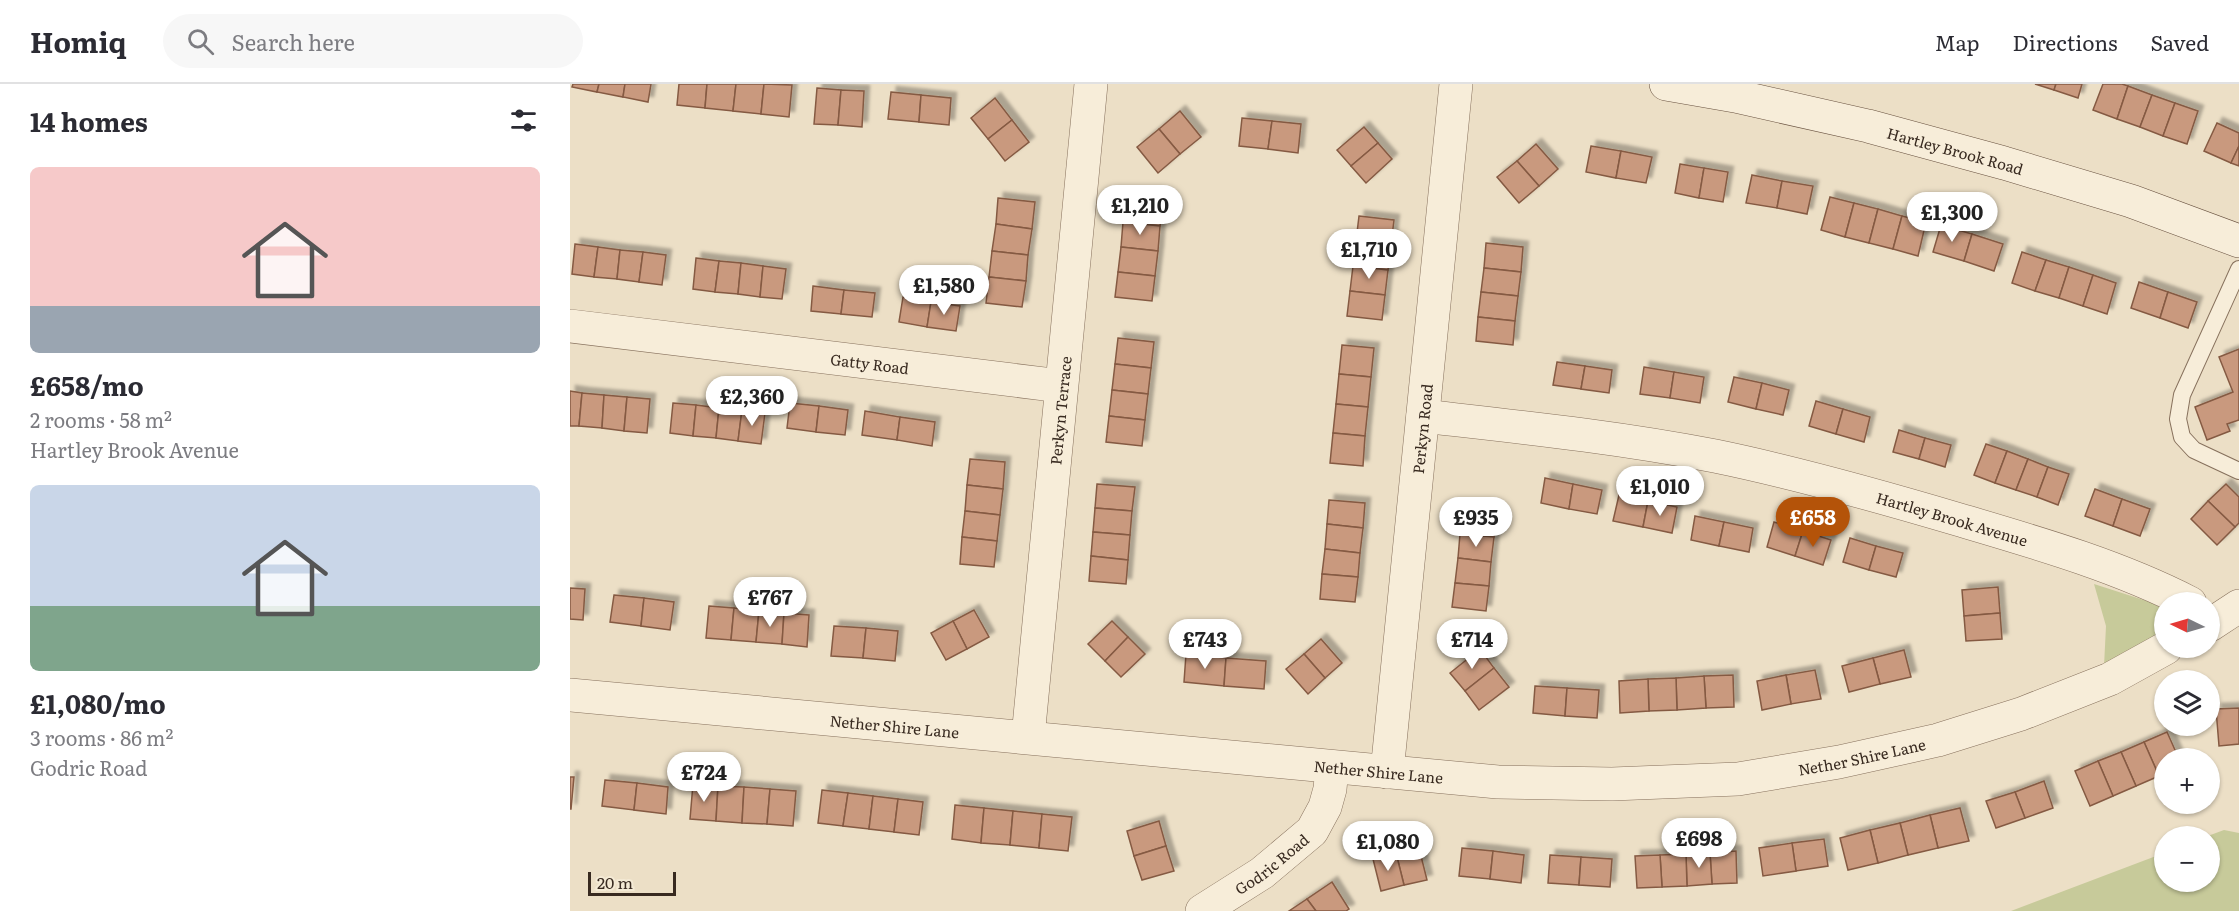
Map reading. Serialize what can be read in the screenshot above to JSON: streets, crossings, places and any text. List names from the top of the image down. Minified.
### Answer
{"streets":{"street":["Hartley Brook Road","Gatty Road","Perkyn Terrace","Perkyn Road","Hartley Brook Avenue","Nether Shire Lane","Godric Road"]},"crossings":[["Gatty Road","Perkyn Terrace"],["Perkyn Terrace","Nether Shire Lane"],["Perkyn Road","Hartley Brook Avenue"],["Perkyn Road","Nether Shire Lane"],["Nether Shire Lane","Godric Road"]],"scale_bar":"20 m","north":"left","page":{"header":"Homiq","search":"Search here","nav":["Map","Directions","Saved"],"heading":"14 homes","list":[{"name":"£658/mo","note":"2 rooms · 58 m² · Hartley Brook Avenue"},{"name":"£1,080/mo","note":"3 rooms · 86 m² · Godric Road"}],"price":["£1,210","£1,300","£1,710","£1,580","£2,360","£1,010","£935","£658","£767","£743","£714","£724","£698","£1,080"],"map_buttons":["+","−"],"scale":"20 m"}}
